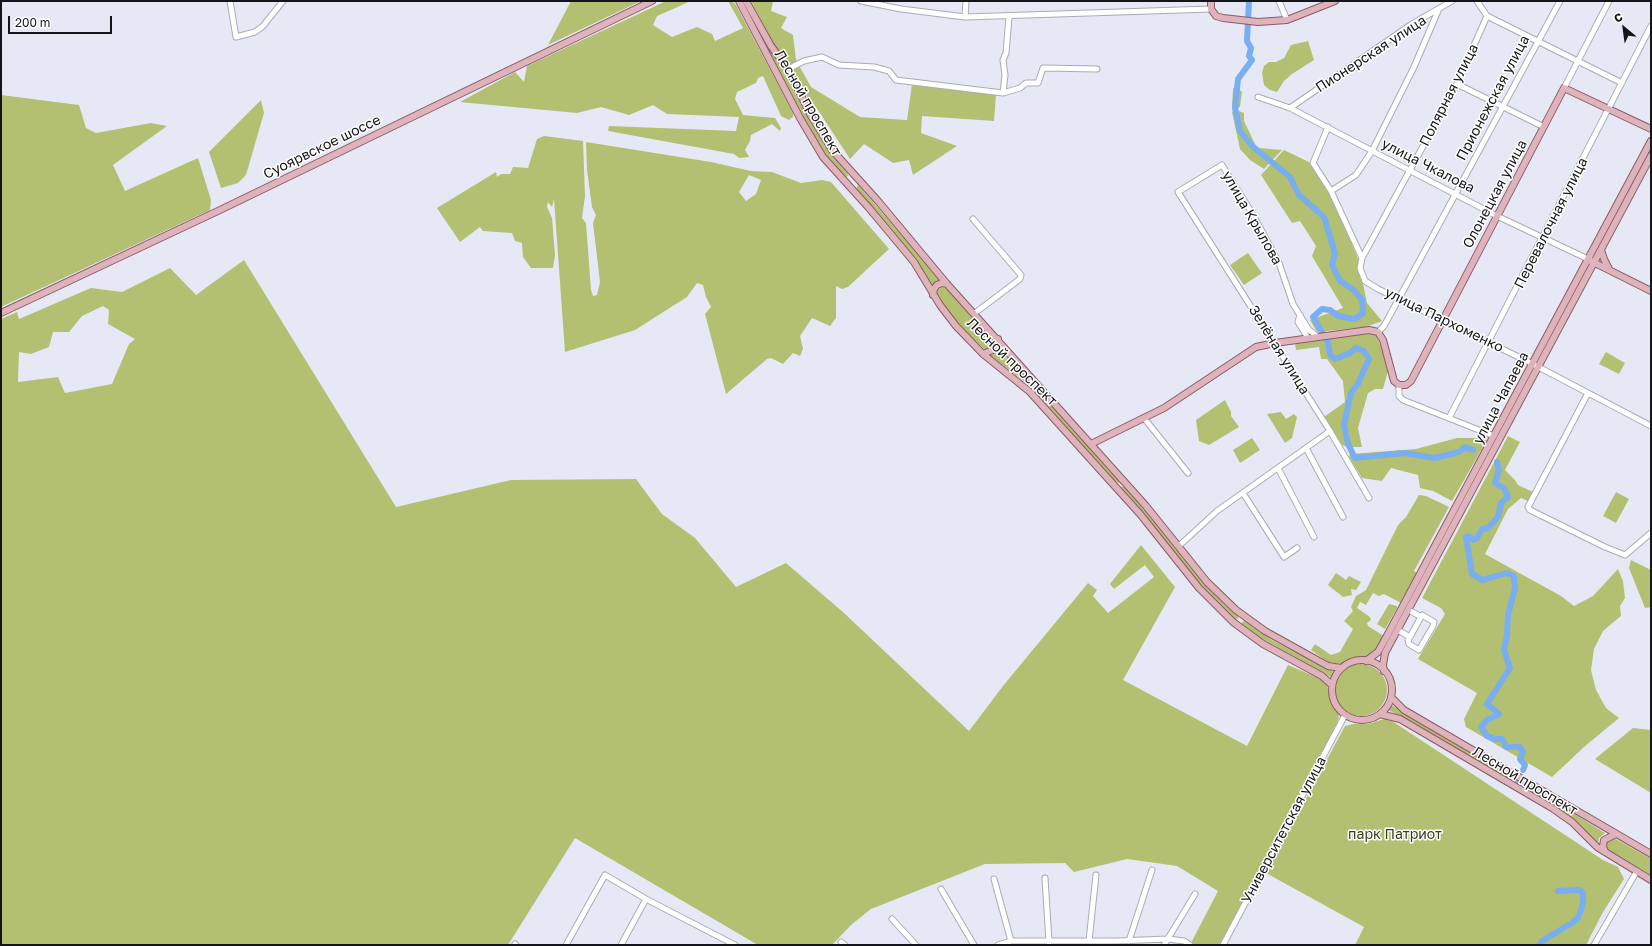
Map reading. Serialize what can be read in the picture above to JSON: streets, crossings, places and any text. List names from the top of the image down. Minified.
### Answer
{"streets":{"main road":["Лесной проспект","Суоярвское шоссе","улица Чкалова","Олонецкая улица","улица Чапаева"],"street":["Пионерская улица","Полярная улица","Прионежская улица","улица Крылова","Перевалочная улица","улица Пархоменко","Зелёная улица","Университетская улица"]},"crossings":[["Пионерская улица","улица Чкалова"],["Полярная улица","улица Чкалова"],["Полярная улица","улица Пархоменко"],["Прионежская улица","улица Чкалова"],["Прионежская улица","улица Пархоменко"],["Лесной проспект","улица Чапаева"],["Лесной проспект","Университетская улица"],["улица Чкалова","Олонецкая улица"],["улица Чкалова","Перевалочная улица"],["улица Чкалова","улица Чапаева"],["Олонецкая улица","улица Пархоменко"],["улица Крылова","Зелёная улица"],["Перевалочная улица","улица Пархоменко"],["улица Пархоменко","улица Чапаева"],["улица Чапаева","Университетская улица"]],"parks":["парк Патриот"],"scale_bar":"200 m","north":"top left"}
